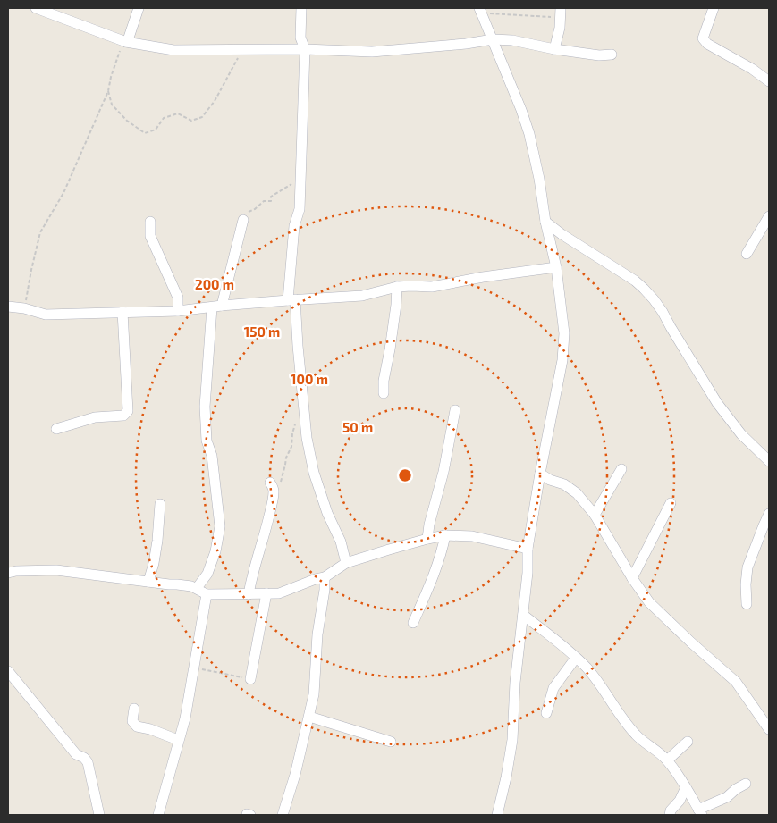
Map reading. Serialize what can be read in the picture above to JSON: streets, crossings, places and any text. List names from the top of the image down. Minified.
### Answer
{"rings":["200 m","150 m","100 m","50 m"]}
